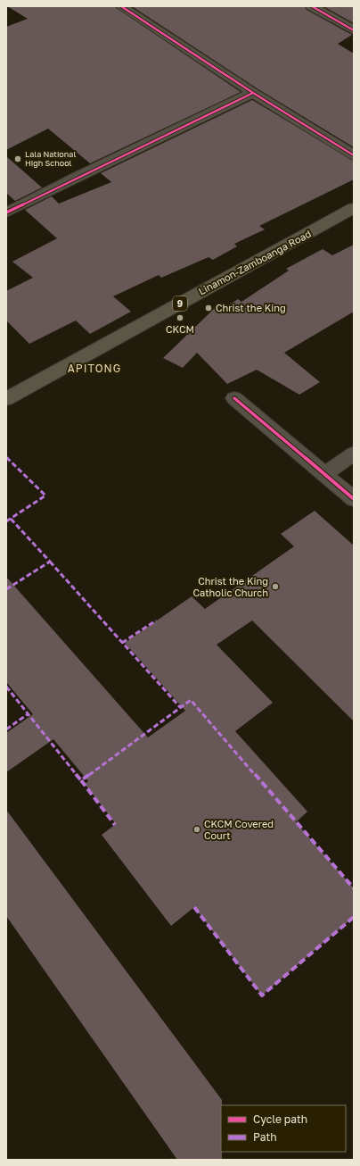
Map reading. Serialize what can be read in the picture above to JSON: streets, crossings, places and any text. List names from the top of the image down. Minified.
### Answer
{"streets":{"highway":["Linamon-Zamboanga Road","9"]},"districts":["APITONG"],"places":["Lala National High School","Christ the King","CKCM","Christ the King Catholic Church","CKCM Covered Court"],"legend":["Cycle path","Path"]}
